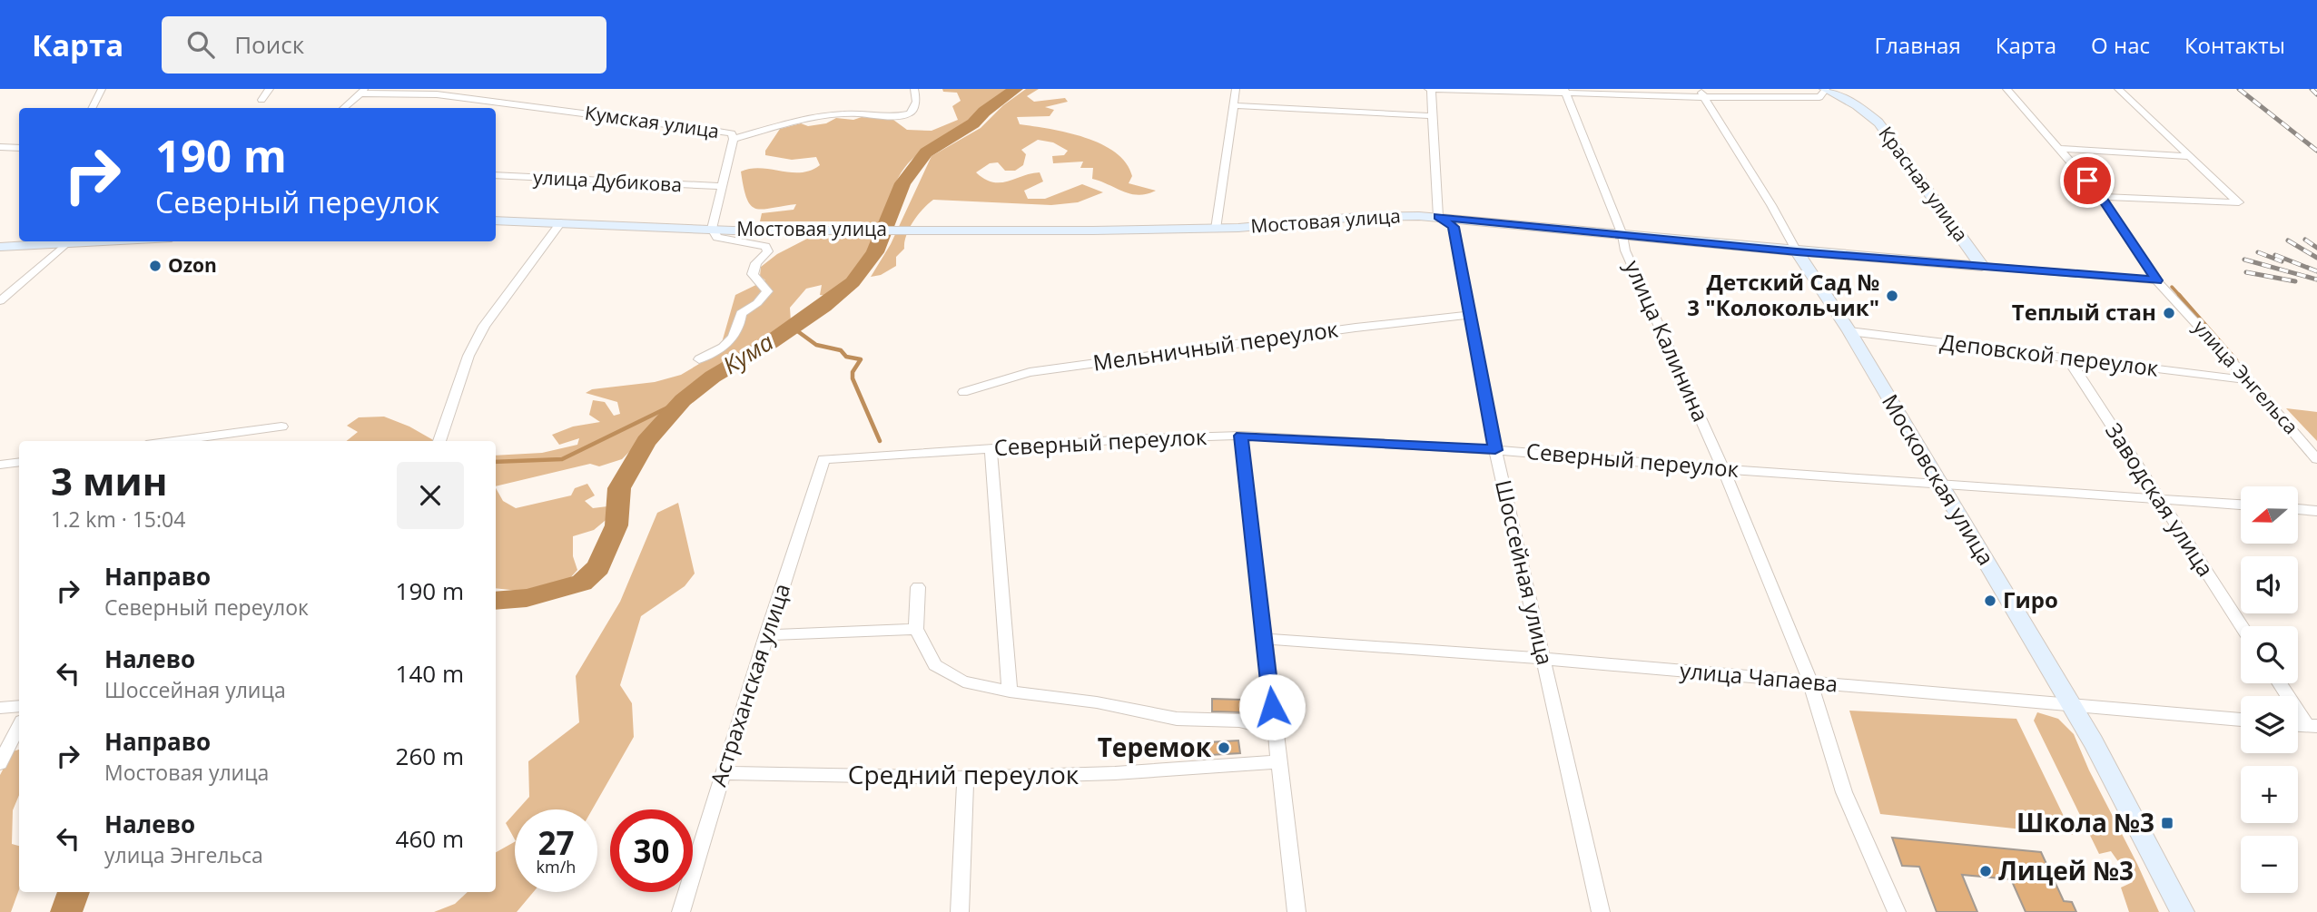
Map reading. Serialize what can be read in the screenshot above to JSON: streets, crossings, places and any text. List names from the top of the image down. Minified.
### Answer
{"streets":{"main road":["Красная улица","Мостовая улица","Московская улица"],"street":["Кумская улица","улица Дубикова","улица Калинина","Мельничный переулок","Деповской переулок","улица Энгельса","Северный переулок","Заводская улица","Шоссейная улица","улица Чапаева","Астраханская улица","Средний переулок"]},"crossings":[["Красная улица","Мостовая улица"],["Мостовая улица","улица Калинина"],["Мостовая улица","улица Энгельса"],["Мостовая улица","Московская улица"],["Мостовая улица","Шоссейная улица"],["улица Калинина","Северный переулок"],["улица Калинина","улица Чапаева"],["Мельничный переулок","Шоссейная улица"],["Деповской переулок","улица Энгельса"],["Деповской переулок","Московская улица"],["Деповской переулок","Заводская улица"],["Северный переулок","Московская улица"],["Северный переулок","Заводская улица"],["Северный переулок","Шоссейная улица"],["Северный переулок","Астраханская улица"],["Московская улица","улица Чапаева"],["Шоссейная улица","улица Чапаева"],["Астраханская улица","Средний переулок"]],"water":["Кума"],"places":{"other":["Ozon","Детский Сад № 3 \"Колокольчик\"","Теплый стан","Гиро","Теремок","Лицей №3"],"transit":["Школа №3"]},"north":"left","page":{"header":"Карта","search":"Поиск","nav":["Главная","Карта","О нас","Контакты"],"turn":["190 m","Северный переулок"],"heading":["3 мин","1.2 km · 15:04"],"map_buttons":["+","−"],"list":[{"name":"Направо","note":"Северный переулок","value":"190 m"},{"name":"Налево","note":"Шоссейная улица","value":"140 m"},{"name":"Направо","note":"Мостовая улица","value":"260 m"},{"name":"Налево","note":"улица Энгельса","value":"460 m"}],"speed":"27 km/h","limit":"30"}}
